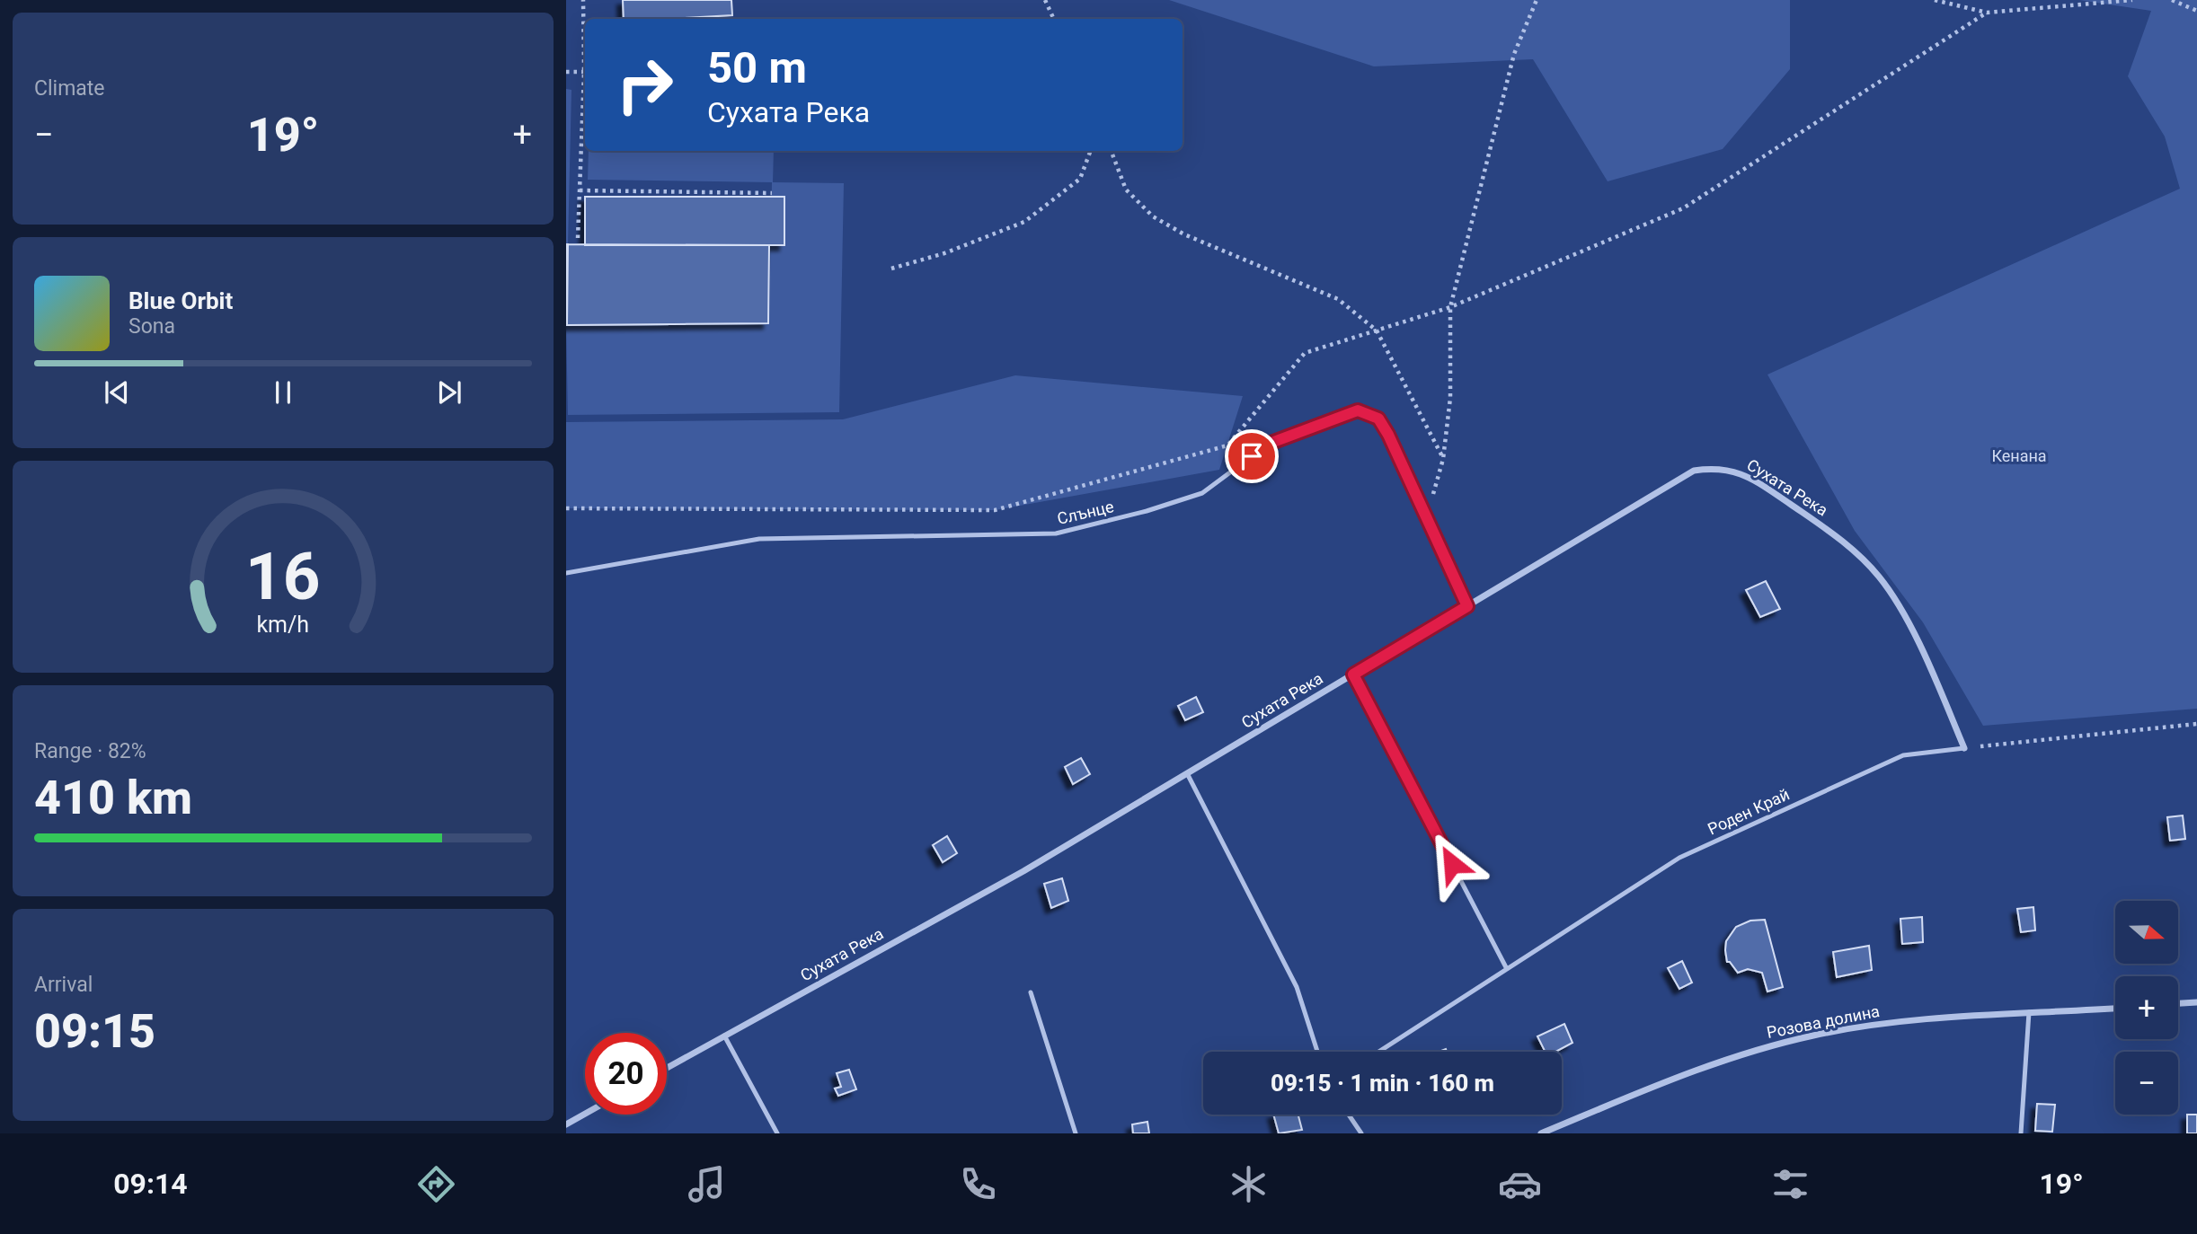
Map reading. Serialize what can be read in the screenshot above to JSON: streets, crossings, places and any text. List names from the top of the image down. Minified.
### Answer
{"streets":{"street":["Сухата Река","Розова долина"],"lane":["Слънце","Роден Край"]},"crossings":[["Сухата Река","Слънце"],["Сухата Река","Роден Край"]],"parks":["Кенана"],"north":"right","page":{"tile":["Climate",["Range · 82%","410 km"],["Arrival","09:15"]],"turn":["50 m","Сухата Река"],"heat":["−","19°","+"],"song":["Blue Orbit","Sona"],"map_buttons":["+","−"],"limit":"20","trip":"09:15 · 1 min · 160 m","tabs":["09:14","19°"],"gauge":["16","km/h"]}}
